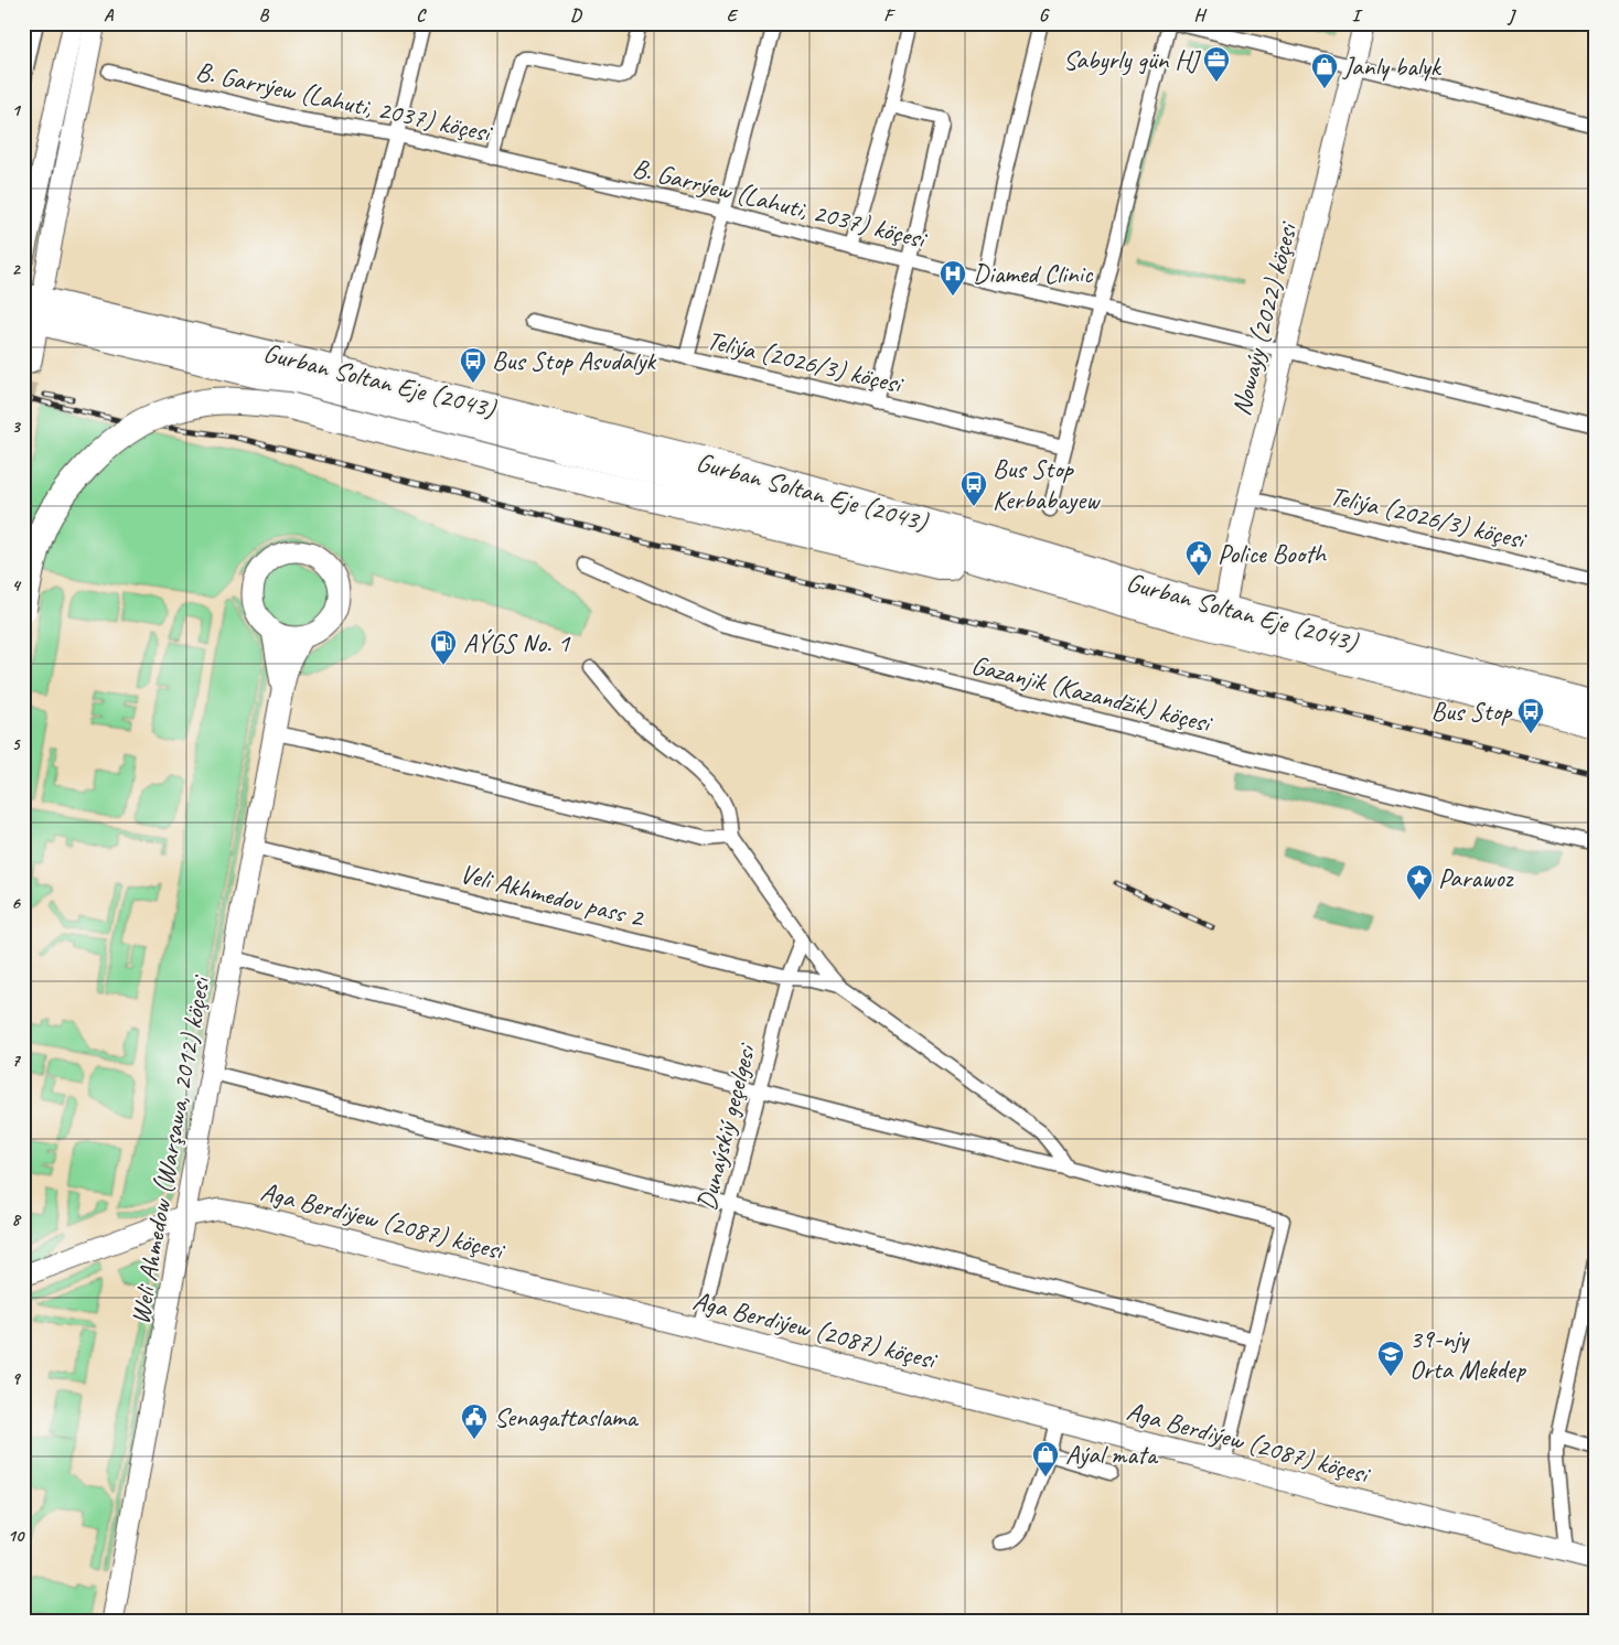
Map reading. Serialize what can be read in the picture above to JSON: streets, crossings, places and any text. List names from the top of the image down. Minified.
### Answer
{"streets":{"highway":["Gurban Soltan Eje (2043)"],"street":["B. Garrýew (Lahuti, 2037) köçesi","Nowaýy (2022) köçesi","Teliýa (2026/3) köçesi","Gazanjik (Kazandžik) köçesi","Veli Akhmedov pass 2","Dunaýskiý geçelgesi","Weli Ahmedow (Warşawa, 2012) köçesi","Aga Berdiýew (2087) köçesi"]},"crossings":[["B. Garrýew (Lahuti, 2037) köçesi","Nowaýy (2022) köçesi"],["Nowaýy (2022) köçesi","Teliýa (2026/3) köçesi"],["Nowaýy (2022) köçesi","Gurban Soltan Eje (2043)"],["Veli Akhmedov pass 2","Dunaýskiý geçelgesi"],["Veli Akhmedov pass 2","Weli Ahmedow (Warşawa, 2012) köçesi"],["Dunaýskiý geçelgesi","Aga Berdiýew (2087) köçesi"],["Weli Ahmedow (Warşawa, 2012) köçesi","Aga Berdiýew (2087) köçesi"]],"places":{"office":["Sabyrly gün HJ"],"shop":["Janly balyk","Aýal mata"],"hospital":["Diamed Clinic"],"bus stop":["Bus Stop Asudalyk","Bus Stop Kerbabayew","Bus Stop"],"public building":["Police Booth","Senagattaslama"],"fuel station":["AÝGS No. 1"],"place":["Parawoz"],"school or university":["39-njy Orta Mekdep"]},"grid":{"columns":["A","B","C","D","E","F","G","H","I","J"],"rows":["1","2","3","4","5","6","7","8","9","10"]}}
